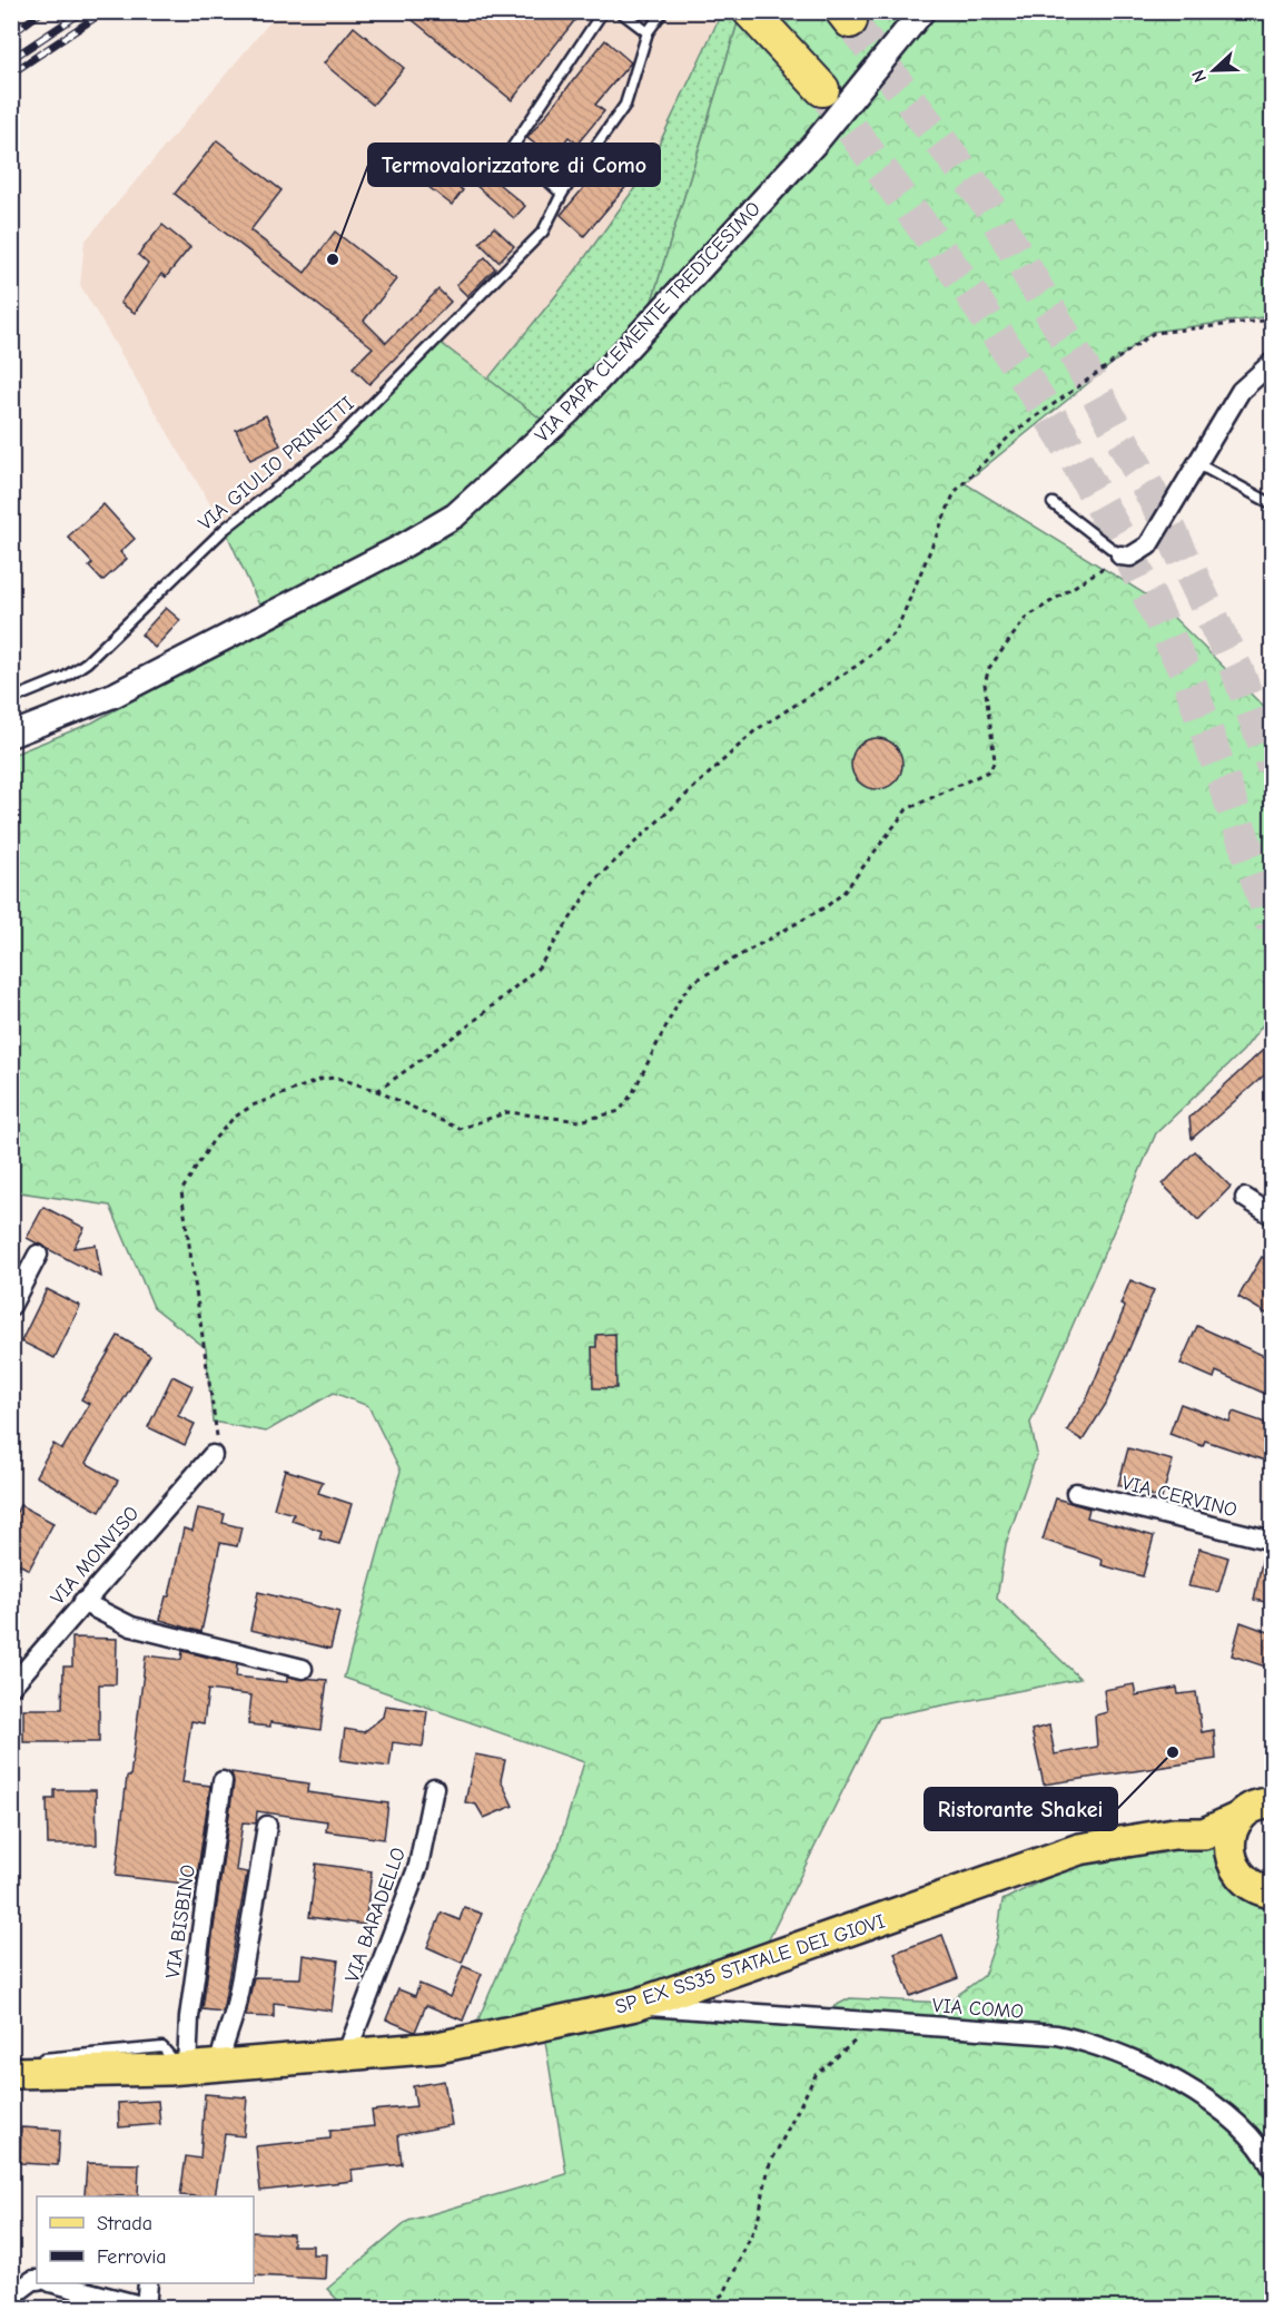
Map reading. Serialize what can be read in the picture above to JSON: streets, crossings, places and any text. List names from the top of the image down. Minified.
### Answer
{"streets":{"main road":["SP EX SS35 STATALE DEI GIOVI"],"street":["VIA PAPA CLEMENTE TREDICESIMO","VIA CERVINO","VIA MONVISO","VIA BARADELLO","VIA BISBINO","VIA COMO"],"lane":["VIA GIULIO PRINETTI"]},"crossings":[["VIA BARADELLO","SP EX SS35 STATALE DEI GIOVI"],["VIA BISBINO","SP EX SS35 STATALE DEI GIOVI"],["SP EX SS35 STATALE DEI GIOVI","VIA COMO"]],"places":["Termovalorizzatore di Como","Ristorante Shakei"],"legend":["Strada","Ferrovia"],"north":"left"}
